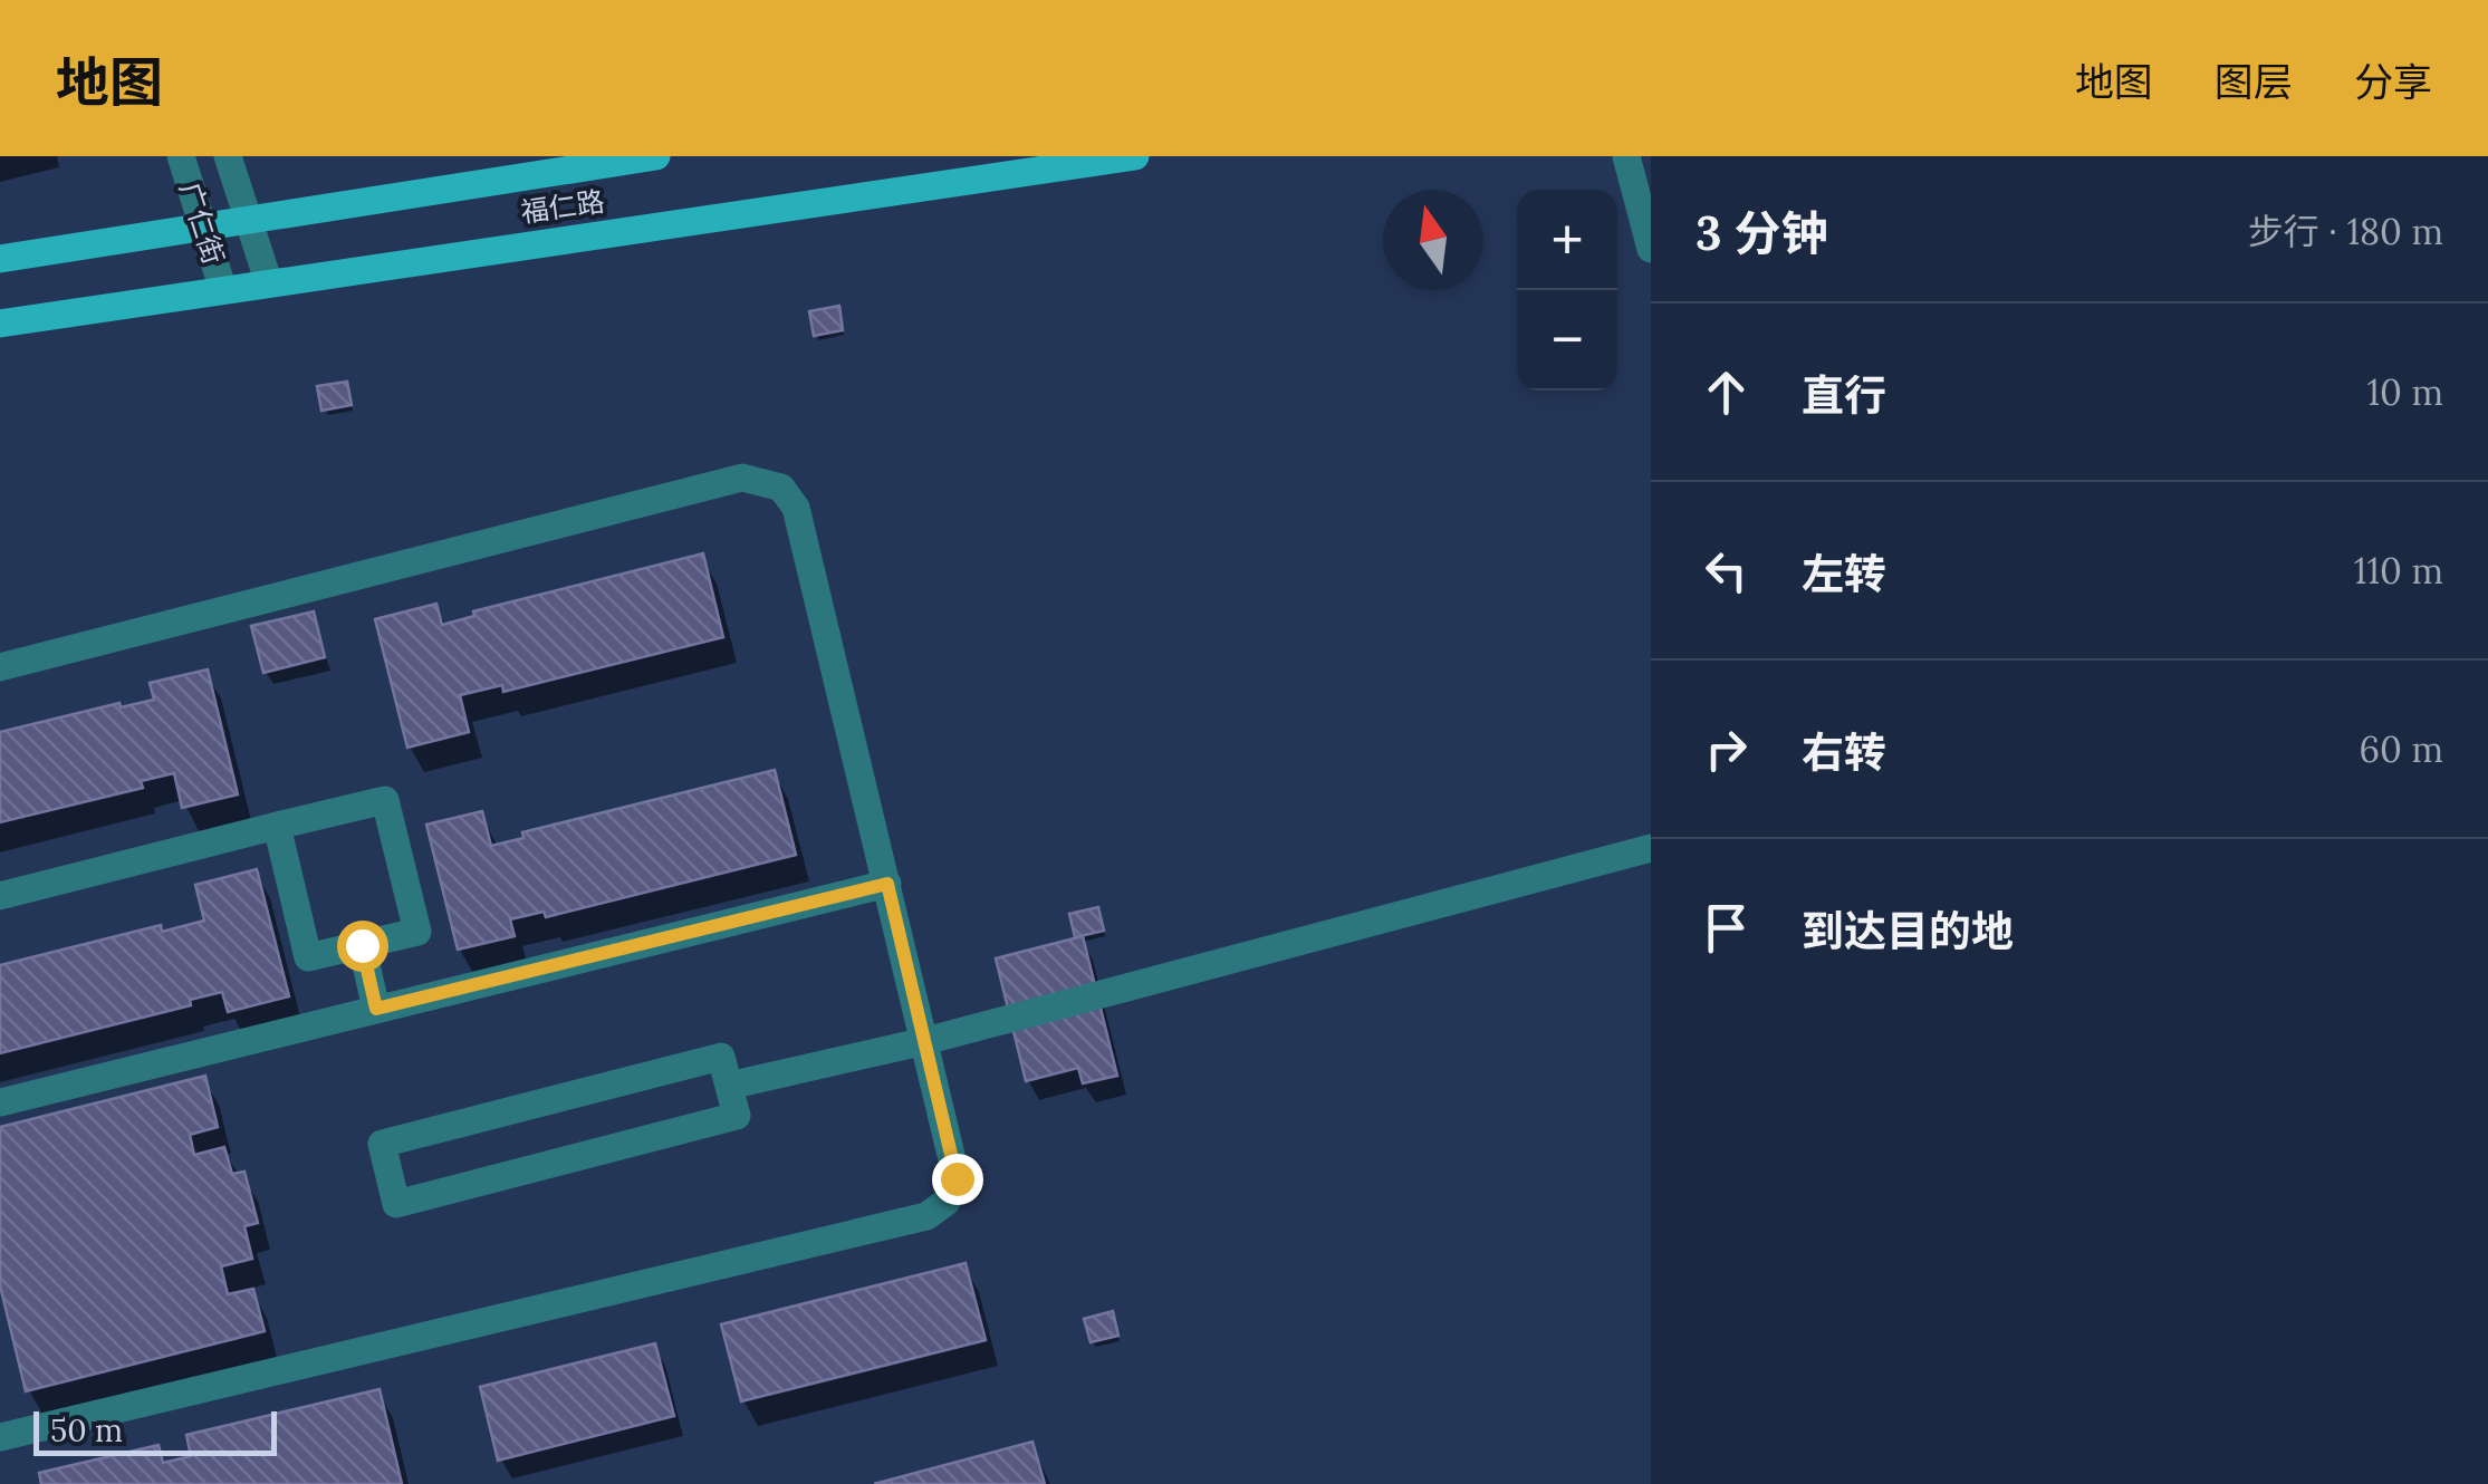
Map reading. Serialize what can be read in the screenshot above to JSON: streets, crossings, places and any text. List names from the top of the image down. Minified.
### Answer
{"streets":{"main road":["福仁路"],"street":["广仁街"]},"crossings":[["福仁路","广仁街"]],"scale_bar":"50 m","north":"top","page":{"header":"地图","nav":["地图","图层","分享"],"heading":["3 分钟","步行 · 180 m"],"map_buttons":["+","−"],"list":[["直行","10 m"],["左转","110 m"],["右转","60 m"],"到达目的地"],"scale":"50 m"}}
